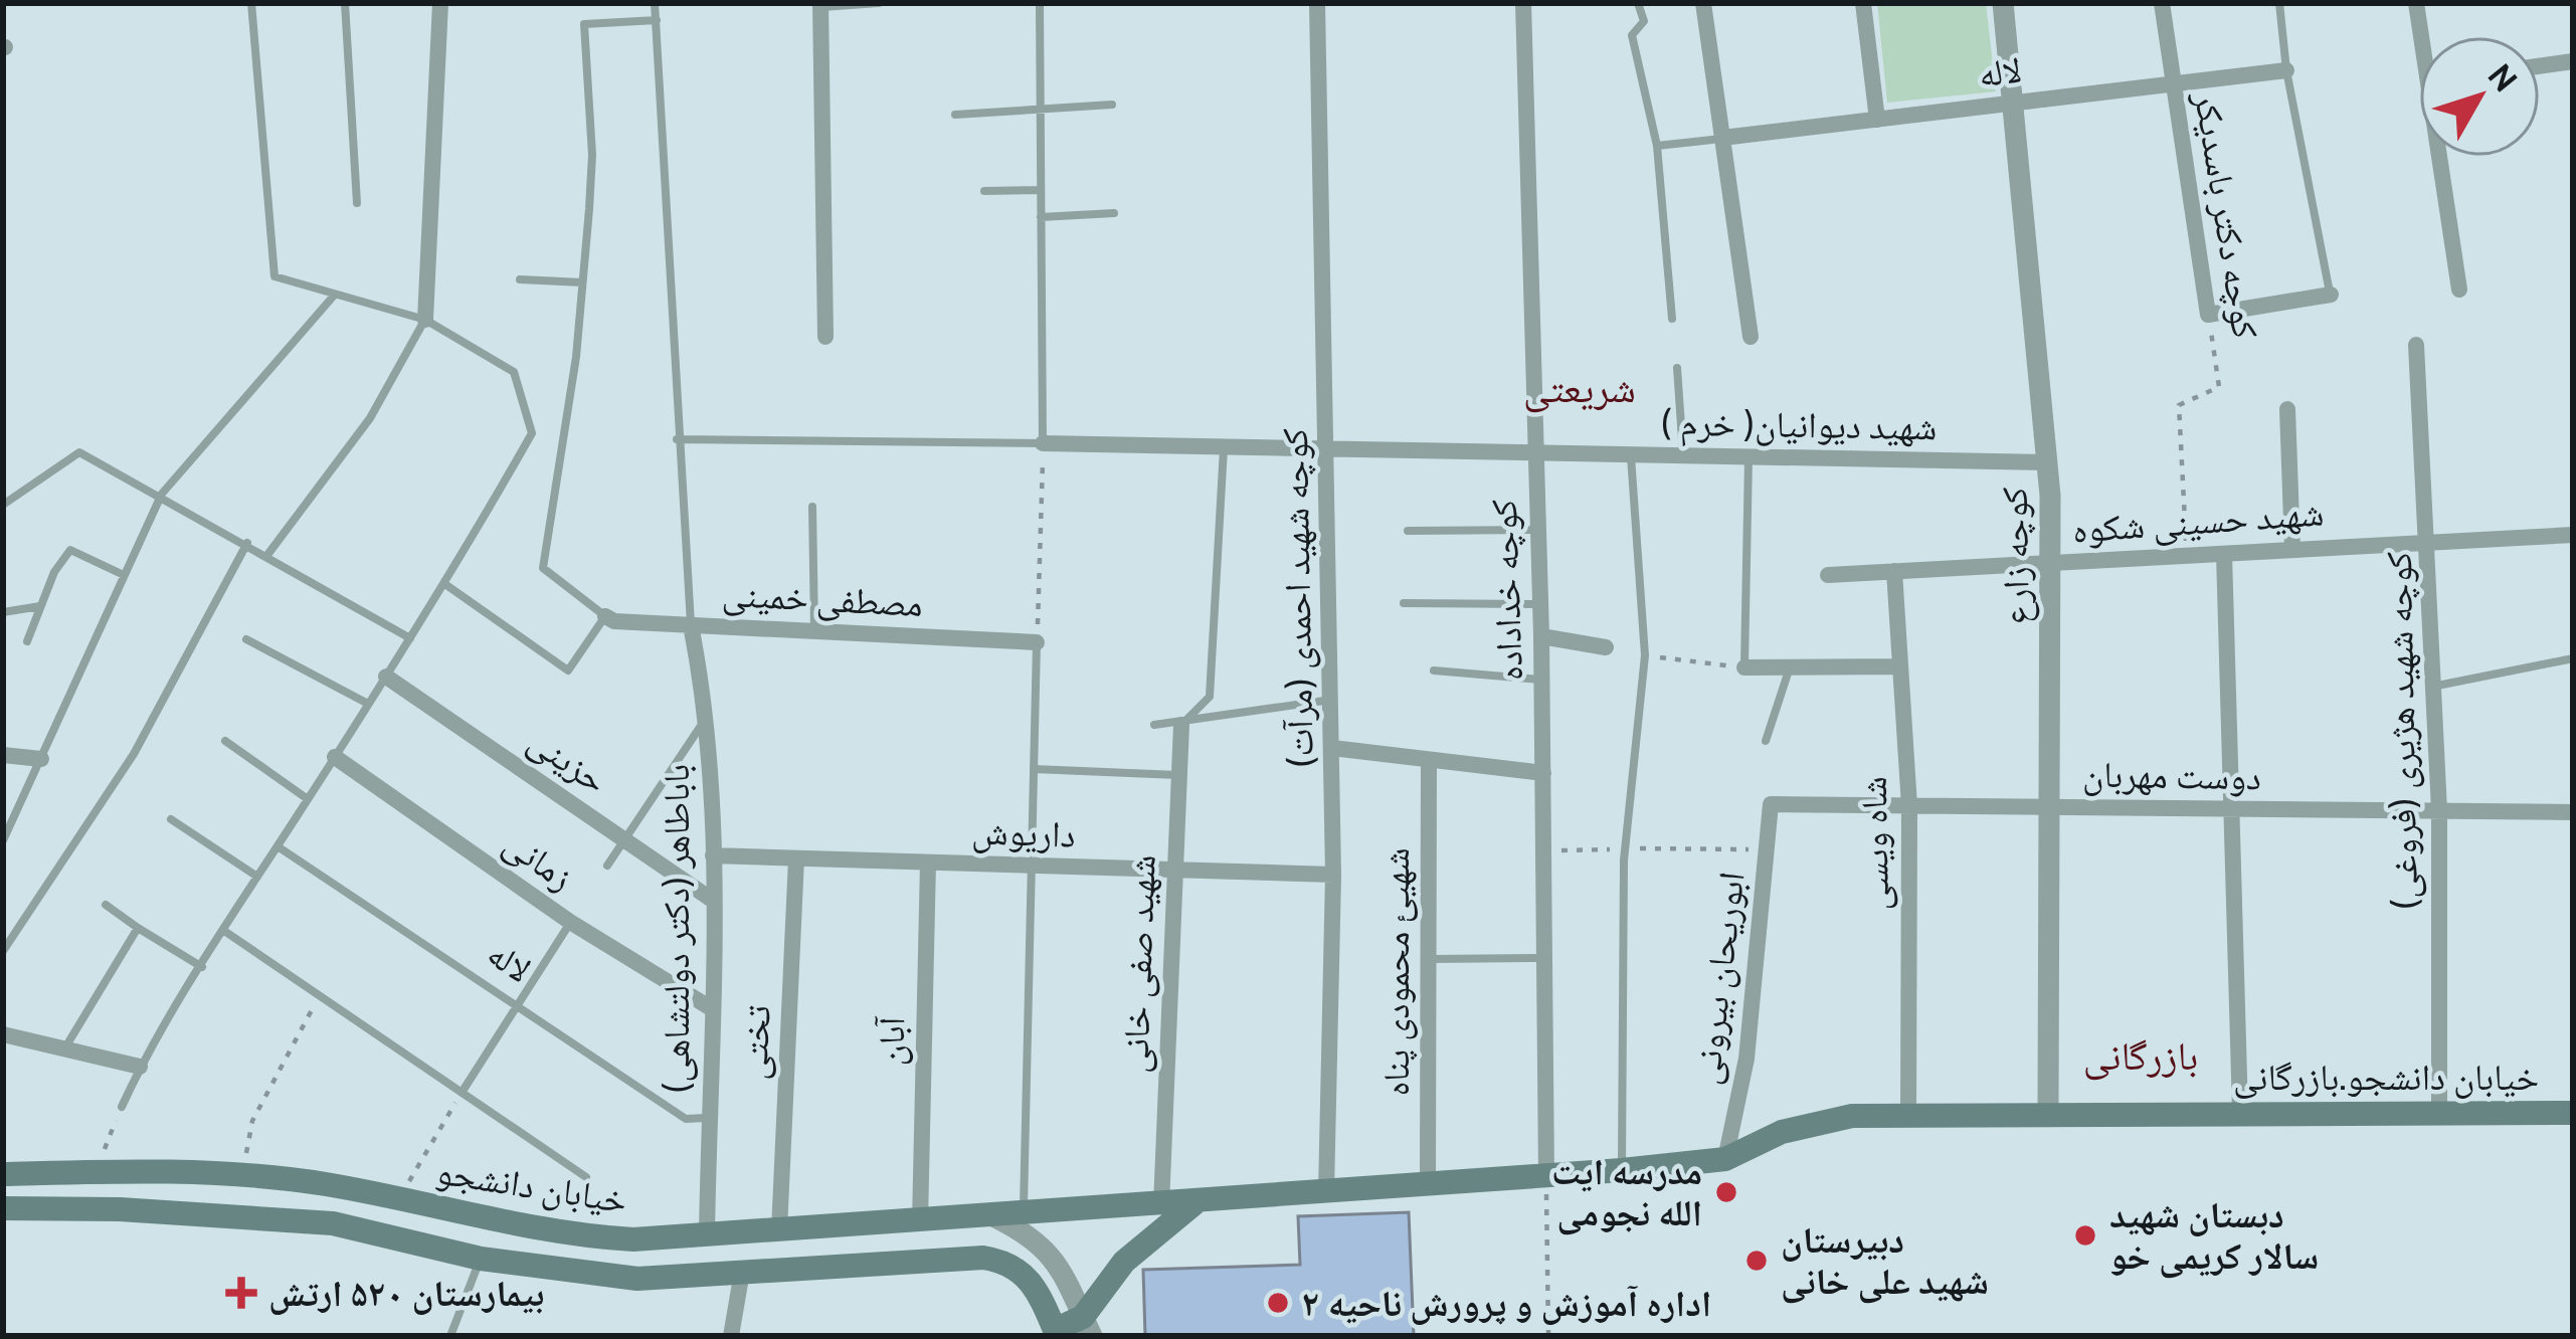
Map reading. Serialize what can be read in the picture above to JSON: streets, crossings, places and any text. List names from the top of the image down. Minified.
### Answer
{"streets":{"main road":["خیابان دانشجو.بازرگانی","خیابان دانشجو"],"street":["لاله","کوچه دکتر باسدیکر","شهید دیوانیان( خرم )","شهید حسینی شکوه","کوچه زارع","کوچه خداداده","مصطفی خمینی","کوچه شهید احمدی (مرآت)","کوچه شهید هژیری (فروغی)","حزینی","دوست مهربان","داریوش","شاه ویسی","زمانی","باباطاهر (دکتر دولتشاهی)","شهید صفی خانی","شهیئ محمودی پناه","ابوریحان بیرونی","آبان","تختی"]},"crossings":[["لاله","کوچه دکتر باسدیکر"],["لاله","کوچه زارع"],["لاله","باباطاهر (دکتر دولتشاهی)"],["کوچه دکتر باسدیکر","شهید حسینی شکوه"],["شهید دیوانیان( خرم )","کوچه زارع"],["شهید دیوانیان( خرم )","کوچه خداداده"],["شهید دیوانیان( خرم )","کوچه شهید احمدی (مرآت)"],["شهید حسینی شکوه","کوچه زارع"],["شهید حسینی شکوه","کوچه شهید هژیری (فروغی)"],["شهید حسینی شکوه","شاه ویسی"],["کوچه زارع","دوست مهربان"],["کوچه زارع","خیابان دانشجو.بازرگانی"],["کوچه خداداده","خیابان دانشجو.بازرگانی"],["مصطفی خمینی","باباطاهر (دکتر دولتشاهی)"],["کوچه شهید احمدی (مرآت)","داریوش"],["کوچه شهید احمدی (مرآت)","خیابان دانشجو.بازرگانی"],["کوچه شهید هژیری (فروغی)","دوست مهربان"],["کوچه شهید هژیری (فروغی)","خیابان دانشجو.بازرگانی"],["حزینی","باباطاهر (دکتر دولتشاهی)"],["دوست مهربان","شاه ویسی"],["دوست مهربان","ابوریحان بیرونی"],["داریوش","باباطاهر (دکتر دولتشاهی)"],["داریوش","شهید صفی خانی"],["داریوش","آبان"],["داریوش","تختی"],["شاه ویسی","خیابان دانشجو.بازرگانی"],["زمانی","باباطاهر (دکتر دولتشاهی)"],["باباطاهر (دکتر دولتشاهی)","خیابان دانشجو"],["شهید صفی خانی","خیابان دانشجو"],["شهیئ محمودی پناه","خیابان دانشجو.بازرگانی"],["ابوریحان بیرونی","خیابان دانشجو.بازرگانی"],["آبان","خیابان دانشجو"],["تختی","خیابان دانشجو"],["خیابان دانشجو.بازرگانی","خیابان دانشجو"]],"districts":["شریعتی","بازرگانی"],"places":{"other":["مدرسه ایت الله نجومی","دبستان شهید سالار کریمی خو","دبیرستان شهید علی خانی","اداره آموزش و پرورش ناحیه ۲"],"health":["بیمارستان ۵۲۰ ارتش"]},"north":"top right"}
